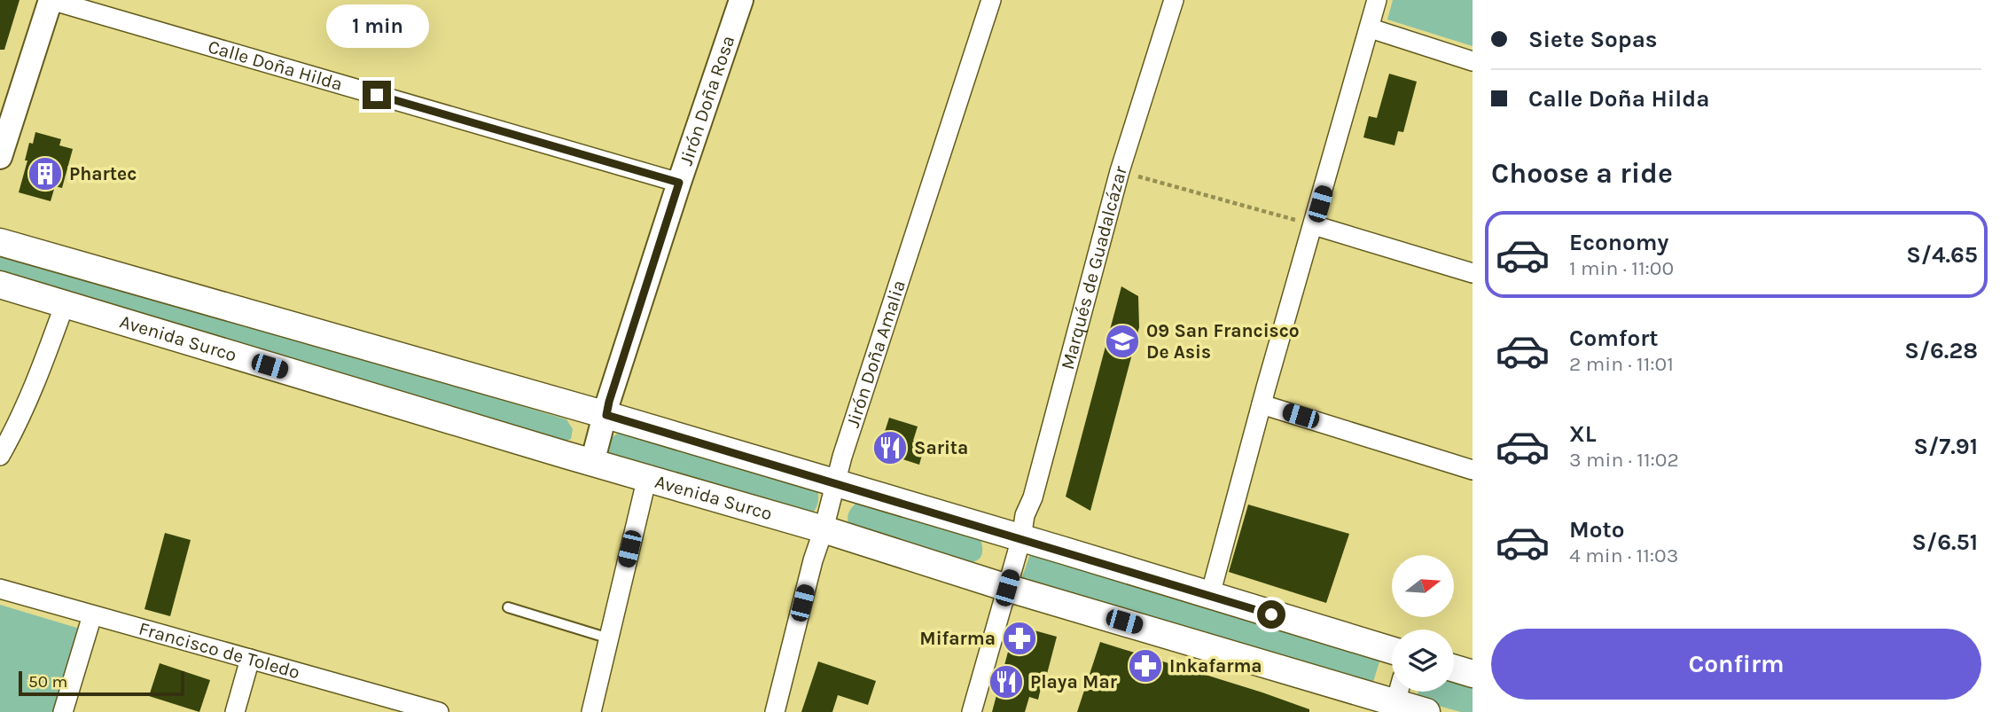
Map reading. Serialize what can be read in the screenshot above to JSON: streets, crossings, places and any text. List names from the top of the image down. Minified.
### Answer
{"streets":{"main road":["Avenida Surco"],"street":["Calle Doña Hilda","Jirón Doña Rosa","Marqués de Guadalcázar","Jirón Doña Amalia","Francisco de Toledo"]},"crossings":[["Calle Doña Hilda","Jirón Doña Rosa"],["Jirón Doña Rosa","Avenida Surco"],["Marqués de Guadalcázar","Avenida Surco"],["Avenida Surco","Jirón Doña Amalia"]],"places":{"building":["Phartec"],"school or university":["09 San Francisco De Asis"],"restaurant":["Sarita","Playa Mar"],"pharmacy":["Mifarma","Inkafarma"]},"scale_bar":"50 m","north":"right","page":{"banner":["Siete Sopas","Calle Doña Hilda"],"bubble":"1 min","heading":"Choose a ride","list":[{"name":"Economy","note":"1 min · 11:00","value":"S/4.65"},{"name":"Comfort","note":"2 min · 11:01","value":"S/6.28"},{"name":"XL","note":"3 min · 11:02","value":"S/7.91"},{"name":"Moto","note":"4 min · 11:03","value":"S/6.51"}],"buttons":"Confirm","scale":"50 m"}}
